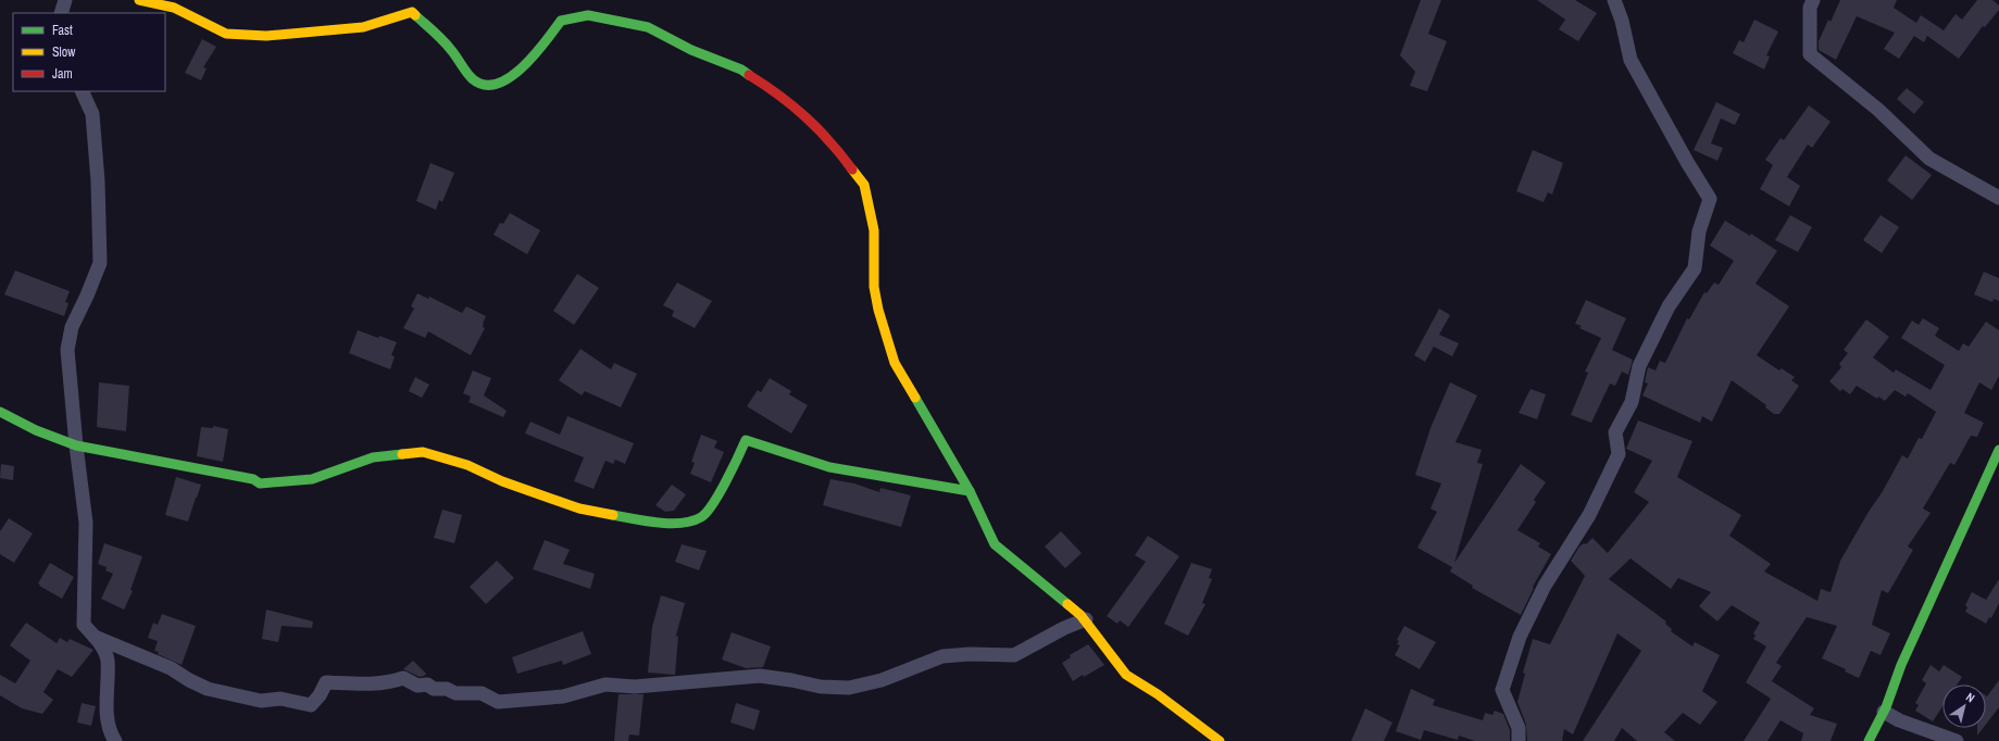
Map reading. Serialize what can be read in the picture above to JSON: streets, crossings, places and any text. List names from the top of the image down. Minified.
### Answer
{"legend":["Fast","Slow","Jam"],"north":"top right"}
